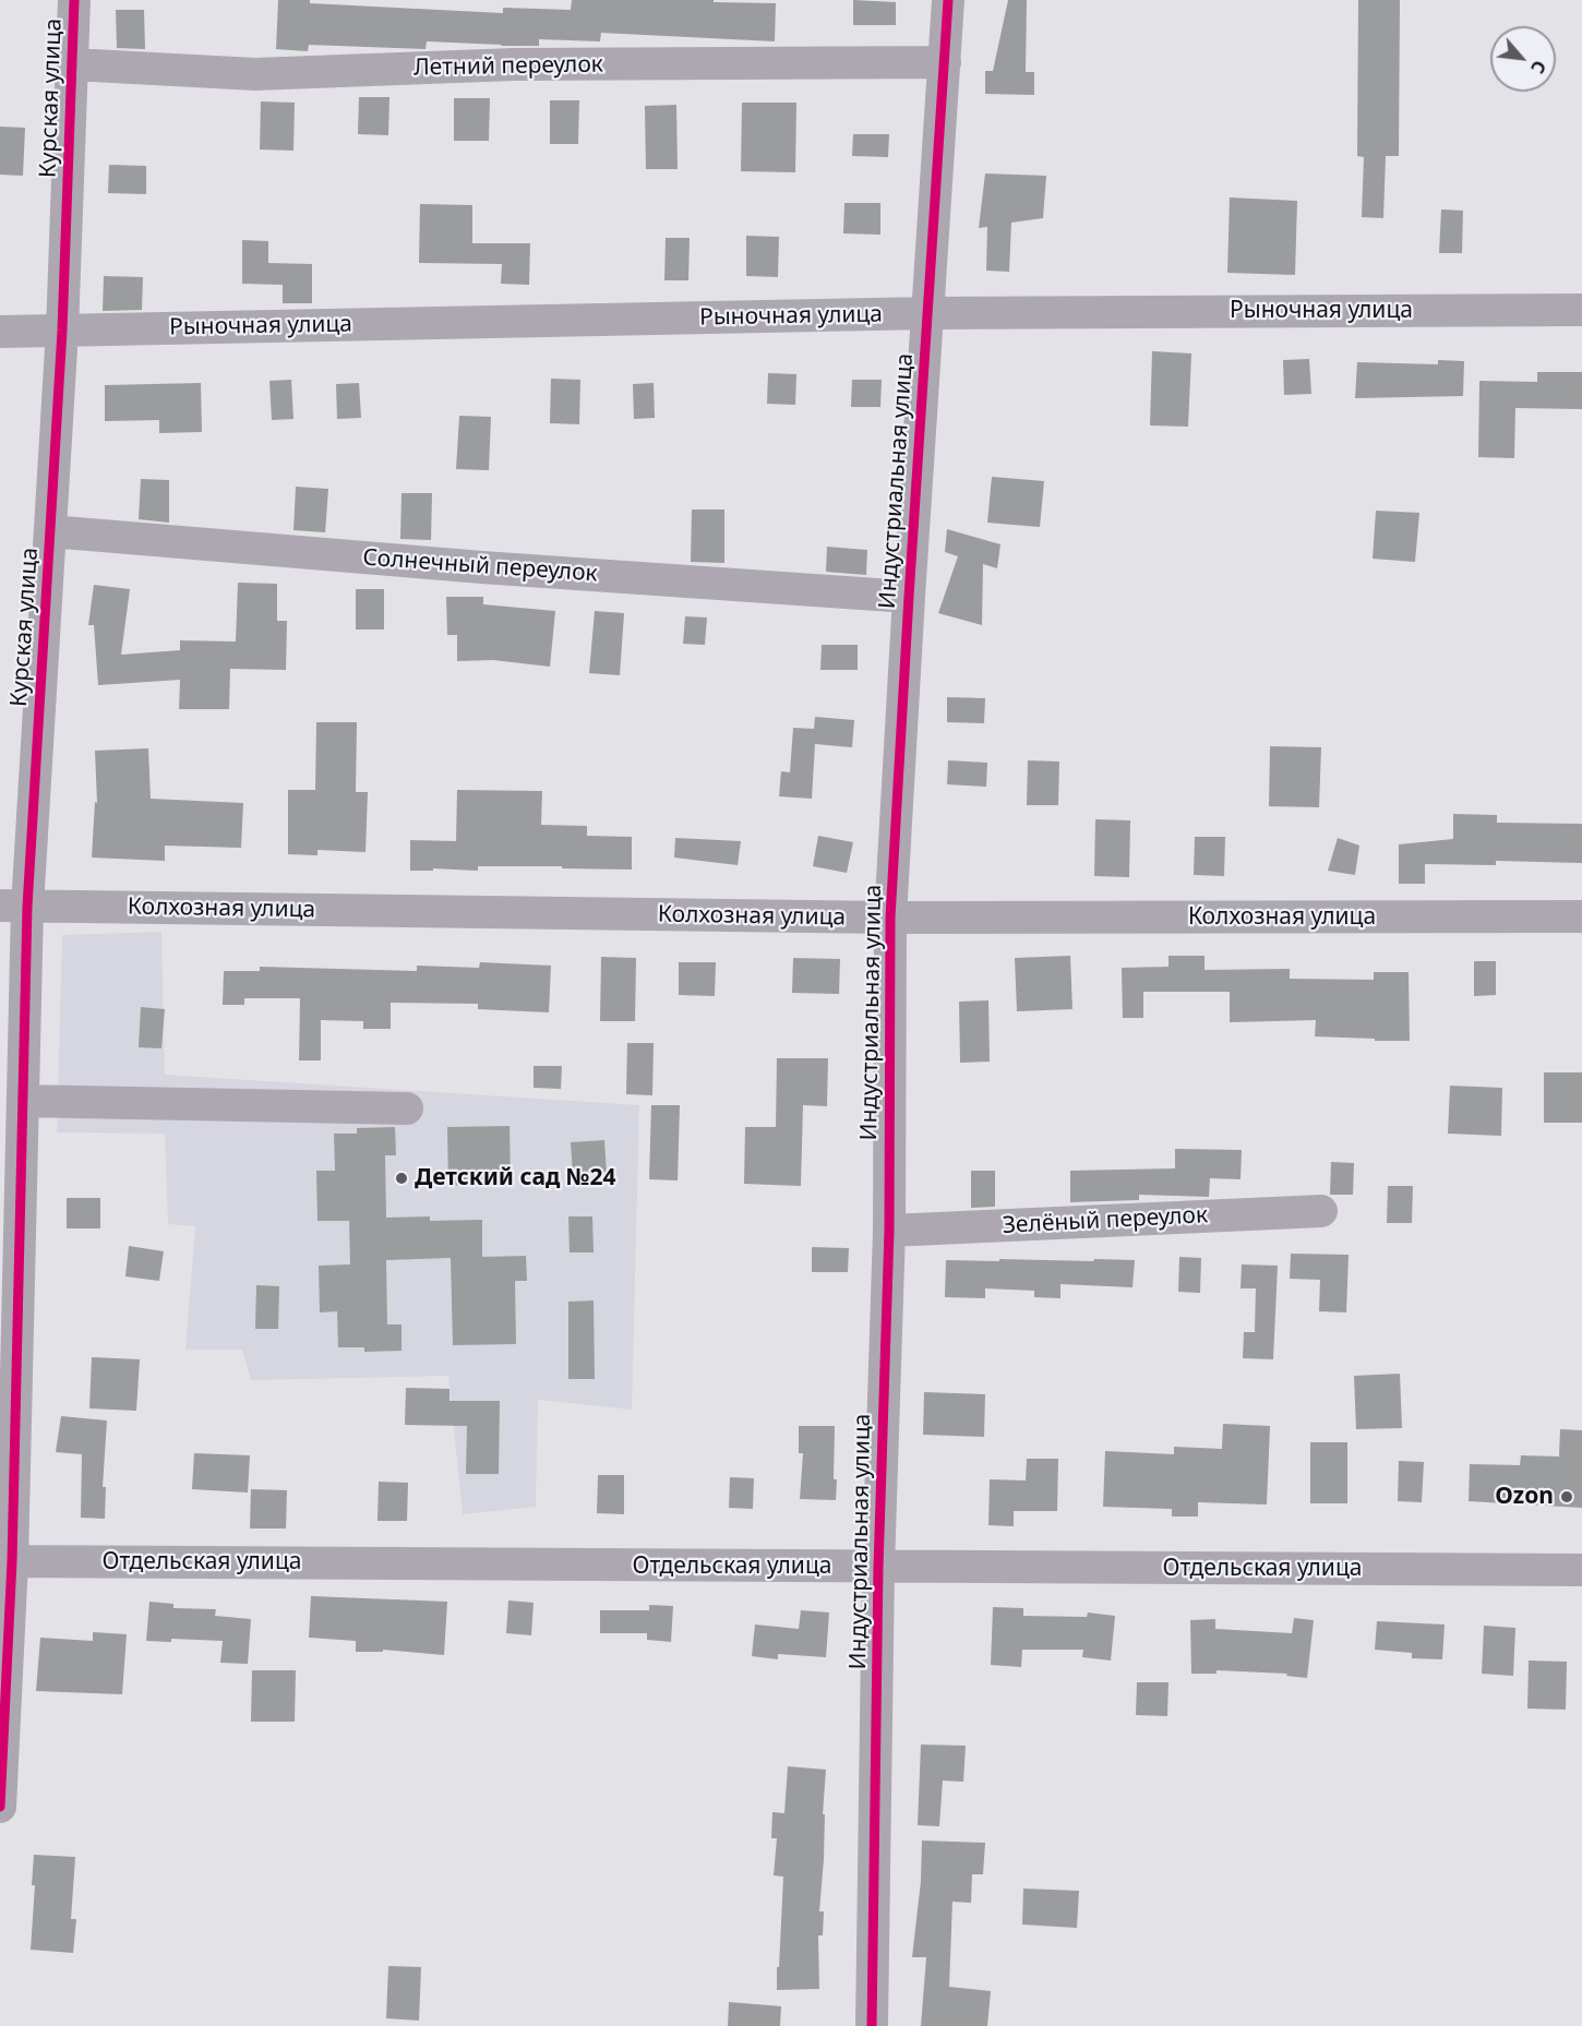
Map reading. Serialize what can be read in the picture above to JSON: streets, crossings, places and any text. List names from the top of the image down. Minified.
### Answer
{"streets":{"street":["Летний переулок","Курская улица","Рыночная улица","Индустриальная улица","Солнечный переулок","Колхозная улица","Зелёный переулок","Отдельская улица"]},"crossings":[["Летний переулок","Курская улица"],["Летний переулок","Индустриальная улица"],["Курская улица","Рыночная улица"],["Курская улица","Солнечный переулок"],["Курская улица","Колхозная улица"],["Курская улица","Отдельская улица"],["Рыночная улица","Индустриальная улица"],["Индустриальная улица","Солнечный переулок"],["Индустриальная улица","Колхозная улица"],["Индустриальная улица","Зелёный переулок"],["Индустриальная улица","Отдельская улица"]],"places":["Детский сад №24","Ozon"],"north":"bottom right"}
